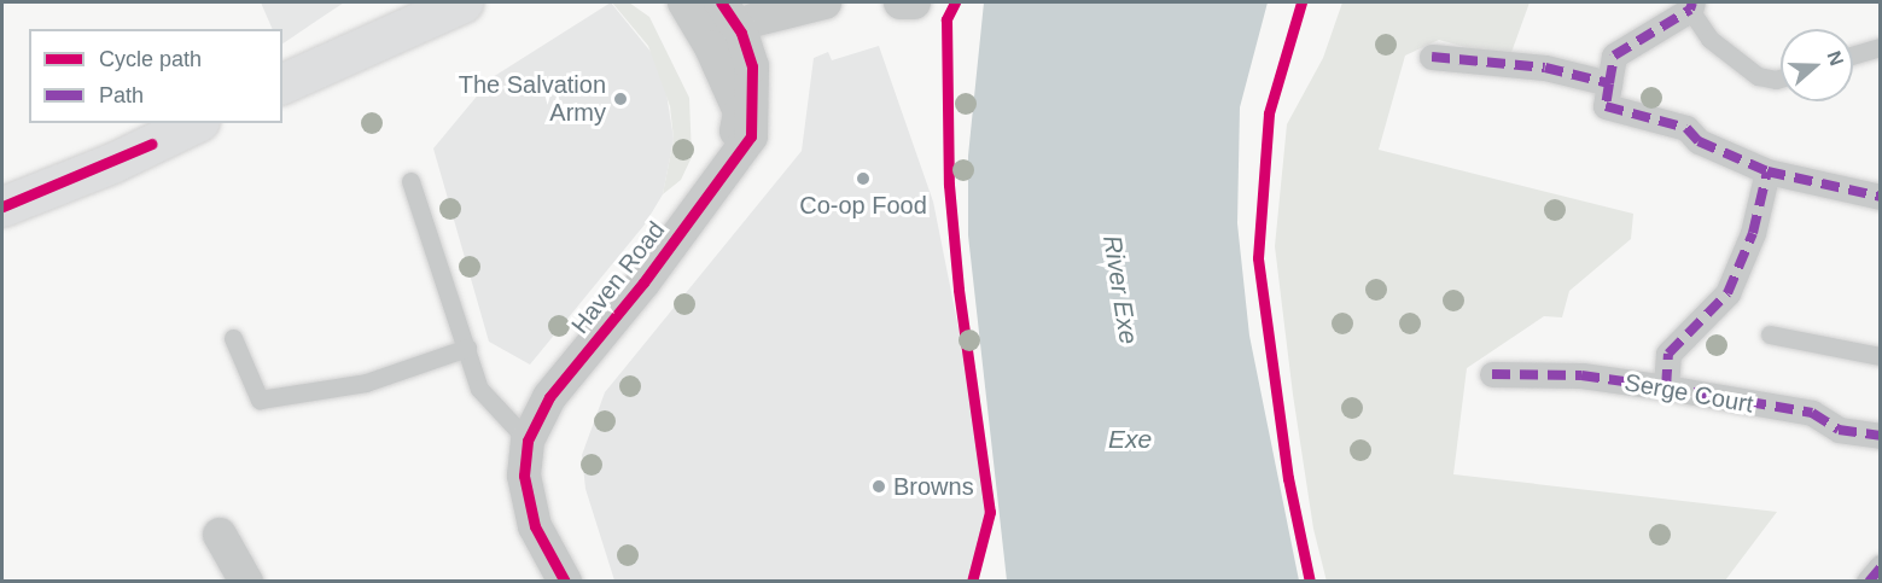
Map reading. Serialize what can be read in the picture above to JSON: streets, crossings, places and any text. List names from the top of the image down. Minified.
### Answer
{"streets":{"street":["Haven Road","Serge Court"]},"water":["River Exe","Exe"],"places":["The Salvation Army","Co-op Food","Browns"],"legend":["Cycle path","Path"],"north":"right"}
